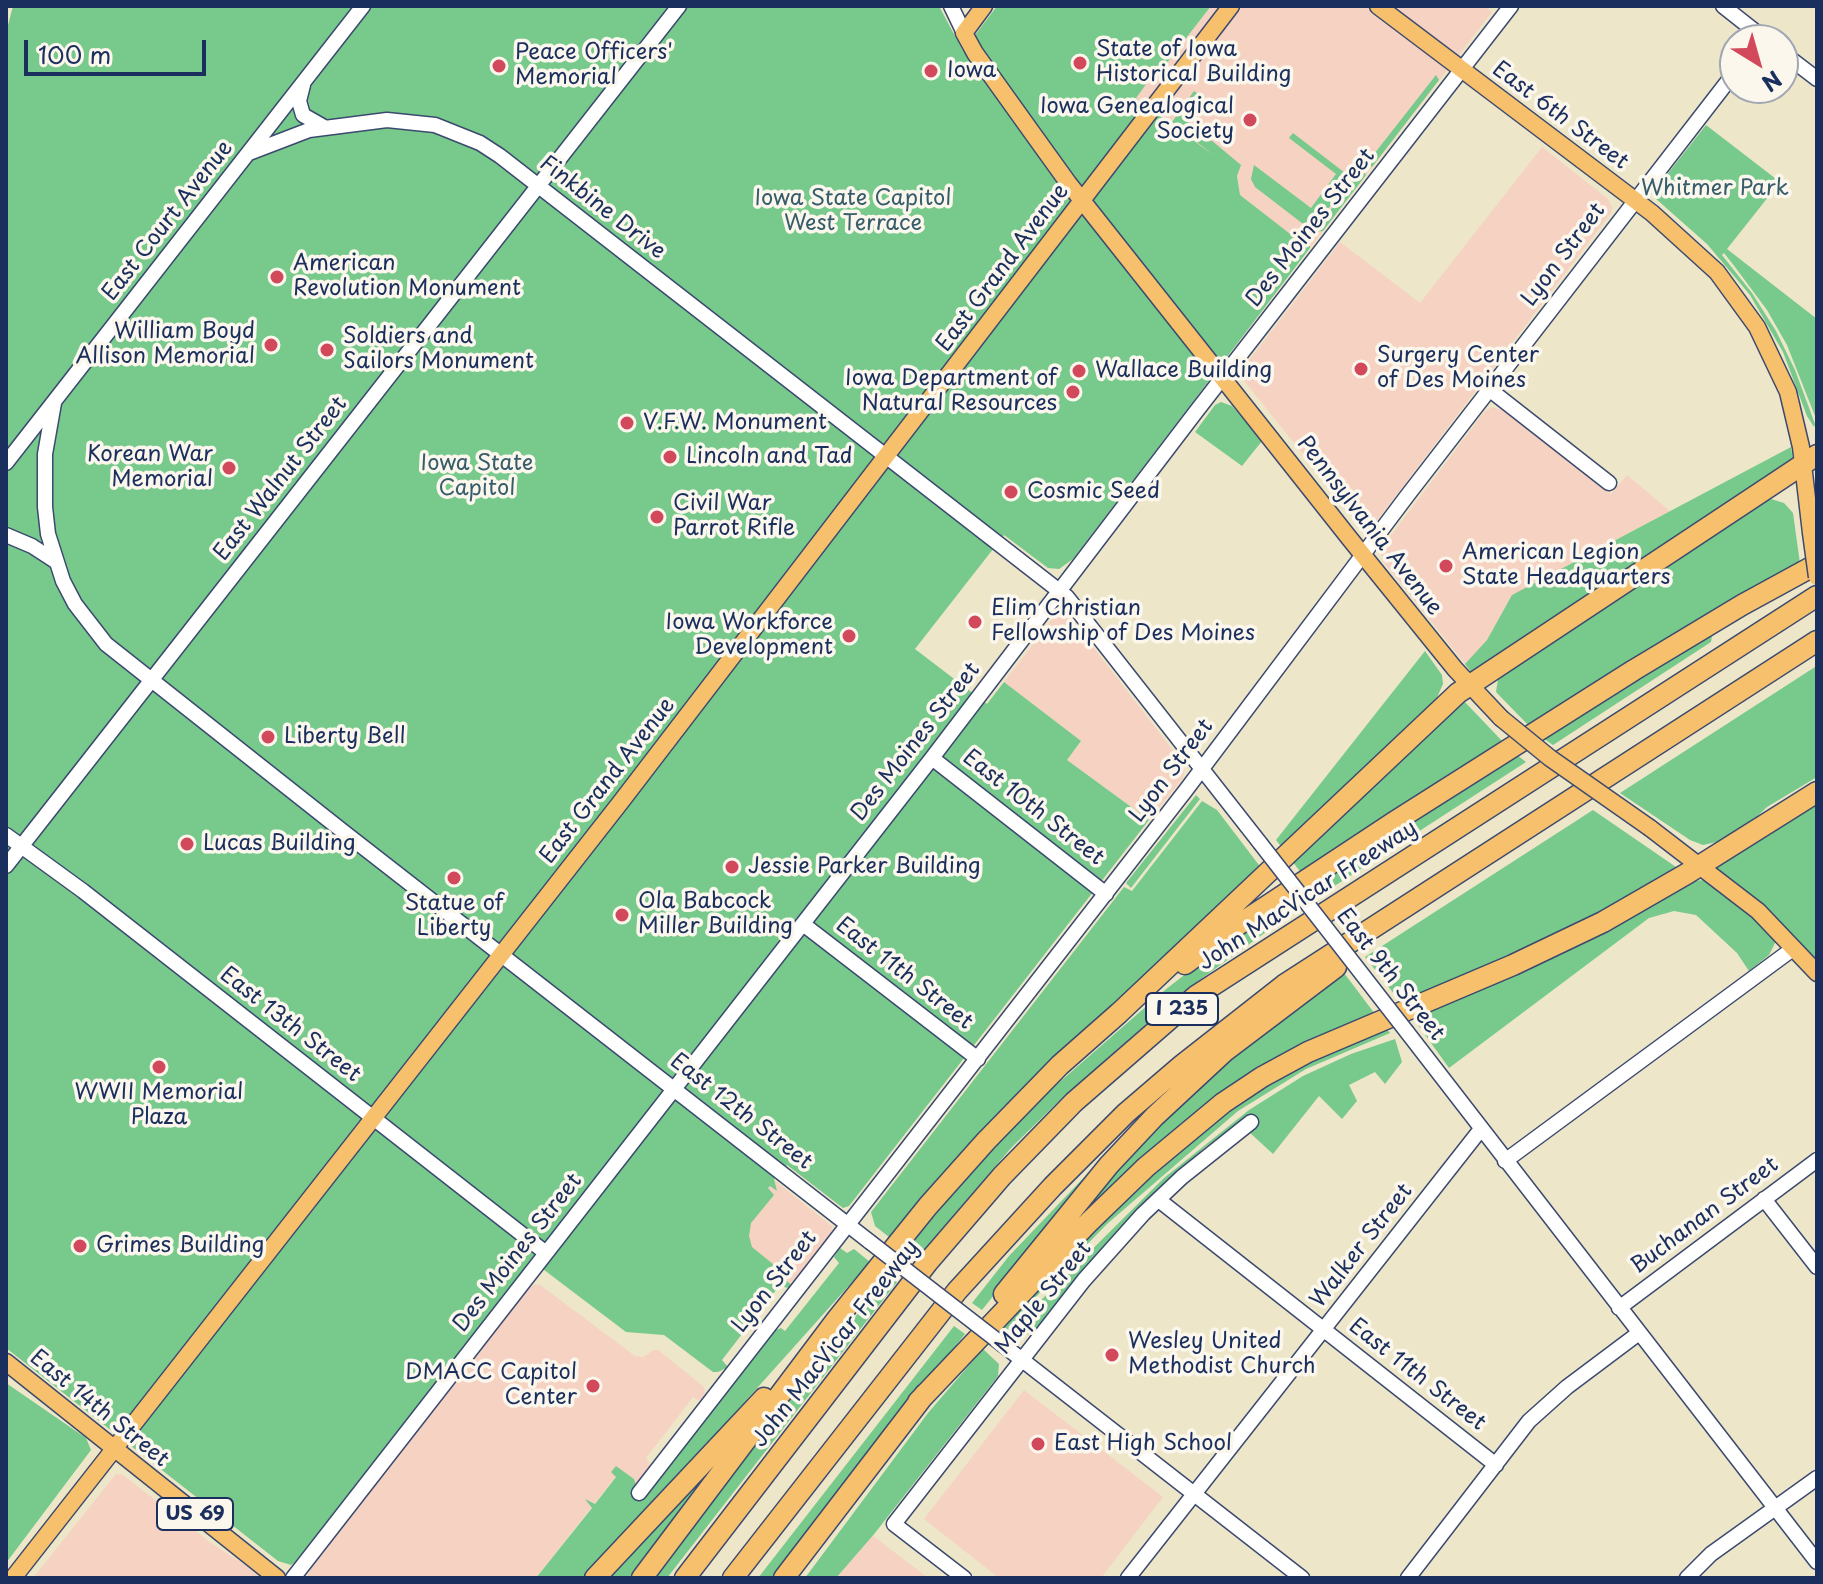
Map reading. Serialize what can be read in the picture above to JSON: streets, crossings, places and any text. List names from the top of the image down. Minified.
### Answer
{"streets":{"highway":["John MacVicar Freeway","I 235"],"main road":["East 6th Street","East Grand Avenue","Pennsylvania Avenue","East 14th Street","US 69"],"street":["Finkbine Drive","East Court Avenue","Des Moines Street","Lyon Street","East Walnut Street","East 10th Street","East 11th Street","East 9th Street","East 13th Street","East 12th Street","Buchanan Street","Walker Street","Maple Street"]},"crossings":[["East 6th Street","Des Moines Street"],["East 6th Street","Lyon Street"],["Finkbine Drive","East Court Avenue"],["Finkbine Drive","East Grand Avenue"],["Finkbine Drive","East Walnut Street"],["Finkbine Drive","East 9th Street"],["East Court Avenue","East 12th Street"],["Des Moines Street","Pennsylvania Avenue"],["Des Moines Street","East 10th Street"],["Des Moines Street","East 11th Street"],["Des Moines Street","East 9th Street"],["Des Moines Street","East 13th Street"],["Des Moines Street","East 12th Street"],["Lyon Street","Pennsylvania Avenue"],["Lyon Street","East 10th Street"],["Lyon Street","East 11th Street"],["Lyon Street","East 9th Street"],["Lyon Street","East 12th Street"],["East Grand Avenue","Pennsylvania Avenue"],["East Grand Avenue","East 9th Street"],["East Grand Avenue","East 13th Street"],["East Grand Avenue","East 12th Street"],["East Grand Avenue","East 14th Street"],["East Walnut Street","East 13th Street"],["East Walnut Street","East 12th Street"],["East 11th Street","Walker Street"],["East 11th Street","Maple Street"],["East 9th Street","Buchanan Street"],["East 9th Street","Walker Street"],["East 12th Street","Walker Street"],["East 12th Street","Maple Street"]],"parks":["Whitmer Park","Iowa State Capitol West Terrace","Iowa State Capitol"],"places":["State of Iowa Historical Building","Peace Officers' Memorial","Iowa","Iowa Genealogical Society","American Revolution Monument","William Boyd Allison Memorial","Soldiers and Sailors Monument","Surgery Center of Des Moines","Wallace Building","Iowa Department of Natural Resources","V.F.W. Monument","Lincoln and Tad","Korean War Memorial","Cosmic Seed","Civil War Parrot Rifle","American Legion State Headquarters","Elim Christian Fellowship of Des Moines","Iowa Workforce Development","Liberty Bell","Lucas Building","Jessie Parker Building","Statue of Liberty","Ola Babcock Miller Building","WWII Memorial Plaza","Grimes Building","Wesley United Methodist Church","DMACC Capitol Center","East High School"],"scale_bar":"100 m","north":"bottom right"}
